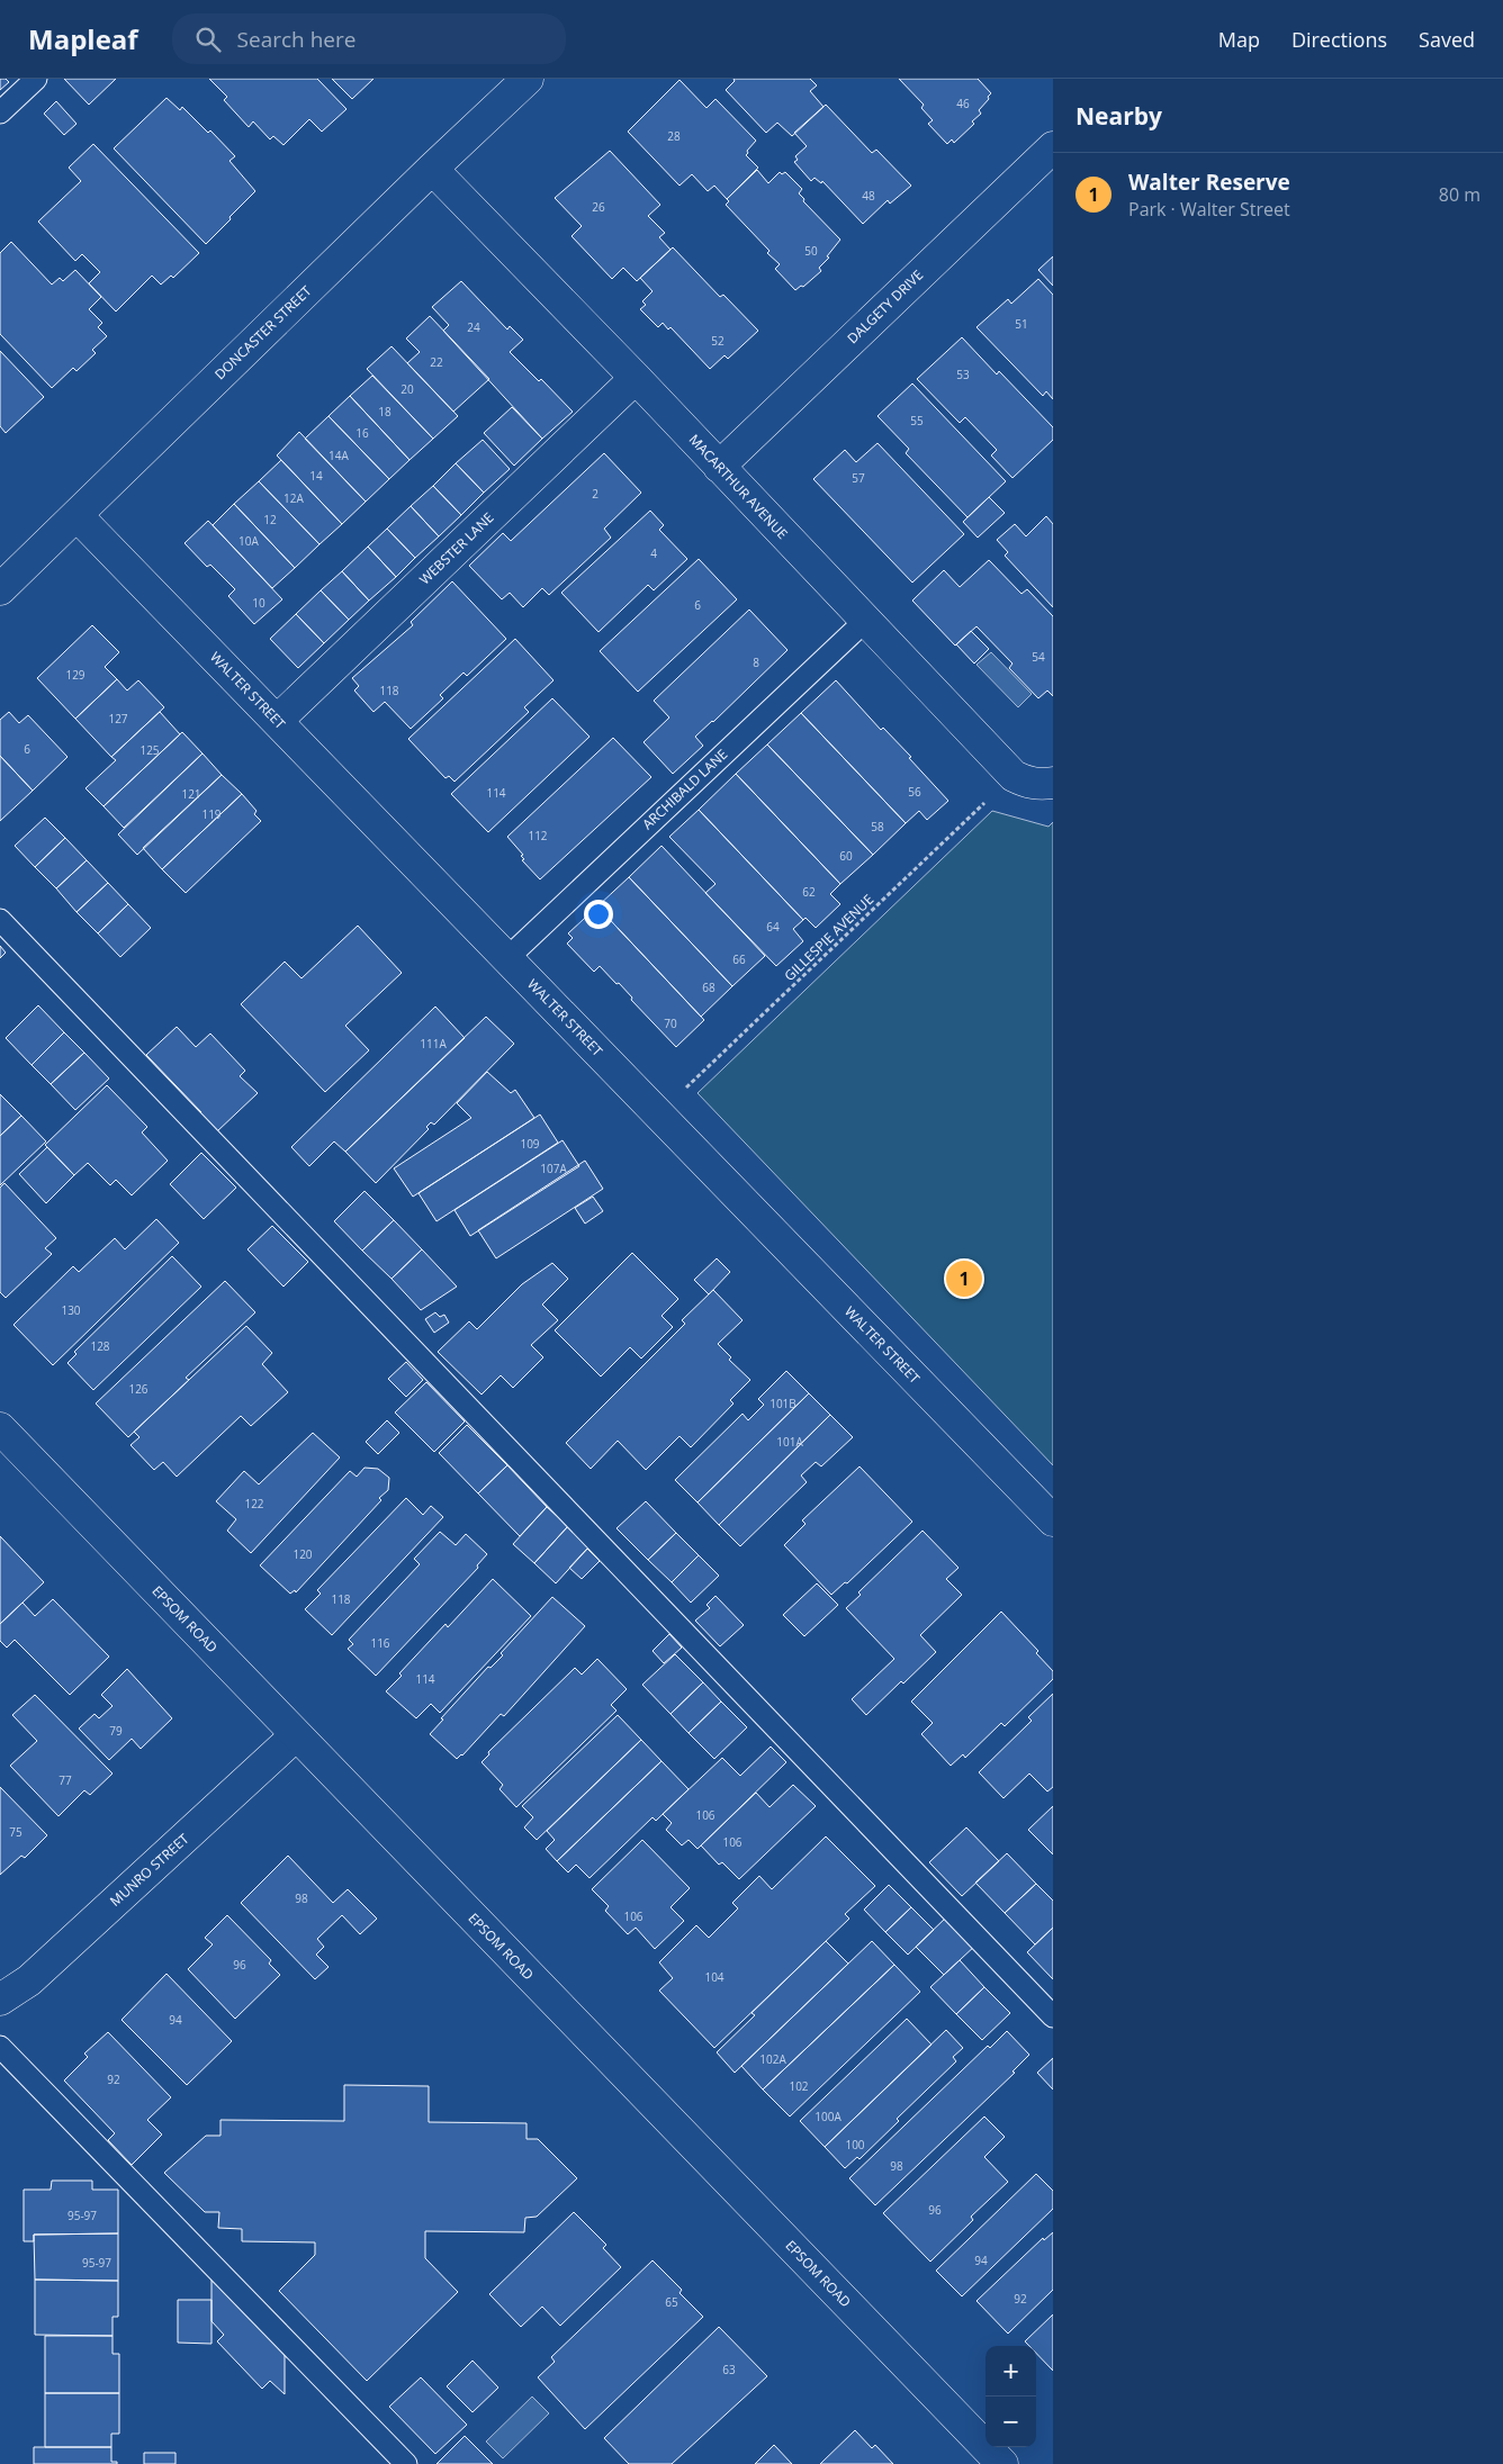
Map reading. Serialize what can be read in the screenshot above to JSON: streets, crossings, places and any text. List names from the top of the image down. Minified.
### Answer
{"streets":{"street":["DALGETY DRIVE","DONCASTER STREET","MACARTHUR AVENUE","WEBSTER LANE","WALTER STREET","EPSOM ROAD","MUNRO STREET"],"lane":["ARCHIBALD LANE"],"path":["GILLESPIE AVENUE"]},"crossings":[["DALGETY DRIVE","MACARTHUR AVENUE"],["DONCASTER STREET","MACARTHUR AVENUE"],["DONCASTER STREET","WALTER STREET"],["MACARTHUR AVENUE","WEBSTER LANE"],["MACARTHUR AVENUE","ARCHIBALD LANE"],["MACARTHUR AVENUE","GILLESPIE AVENUE"],["WEBSTER LANE","WALTER STREET"],["WALTER STREET","ARCHIBALD LANE"],["WALTER STREET","GILLESPIE AVENUE"],["EPSOM ROAD","MUNRO STREET"]],"house_numbers":["46","28","48","26","50","51","24","52","22","53","20","18","55","16","14A","14","57","2","12A","12","10A","4","10","6","54","8","129","118","127","6","125","56","114","121","119","58","112","60","62","64","66","68","70","111A","109","107A","130","128","126","101B","101A","122","120","118","116","114","79","77","106","75","106","98","106","96","104","94","102A","92","102","100A","100","98","96","95-97","94","95-97","92","65","63"],"page":{"header":"Mapleaf","search":"Search here","nav":["Map","Directions","Saved"],"heading":"Nearby","list":[{"mark":"1","name":"Walter Reserve","note":"Park · Walter Street","value":"80 m"}],"pins":"1","map_buttons":["+","−"]}}
